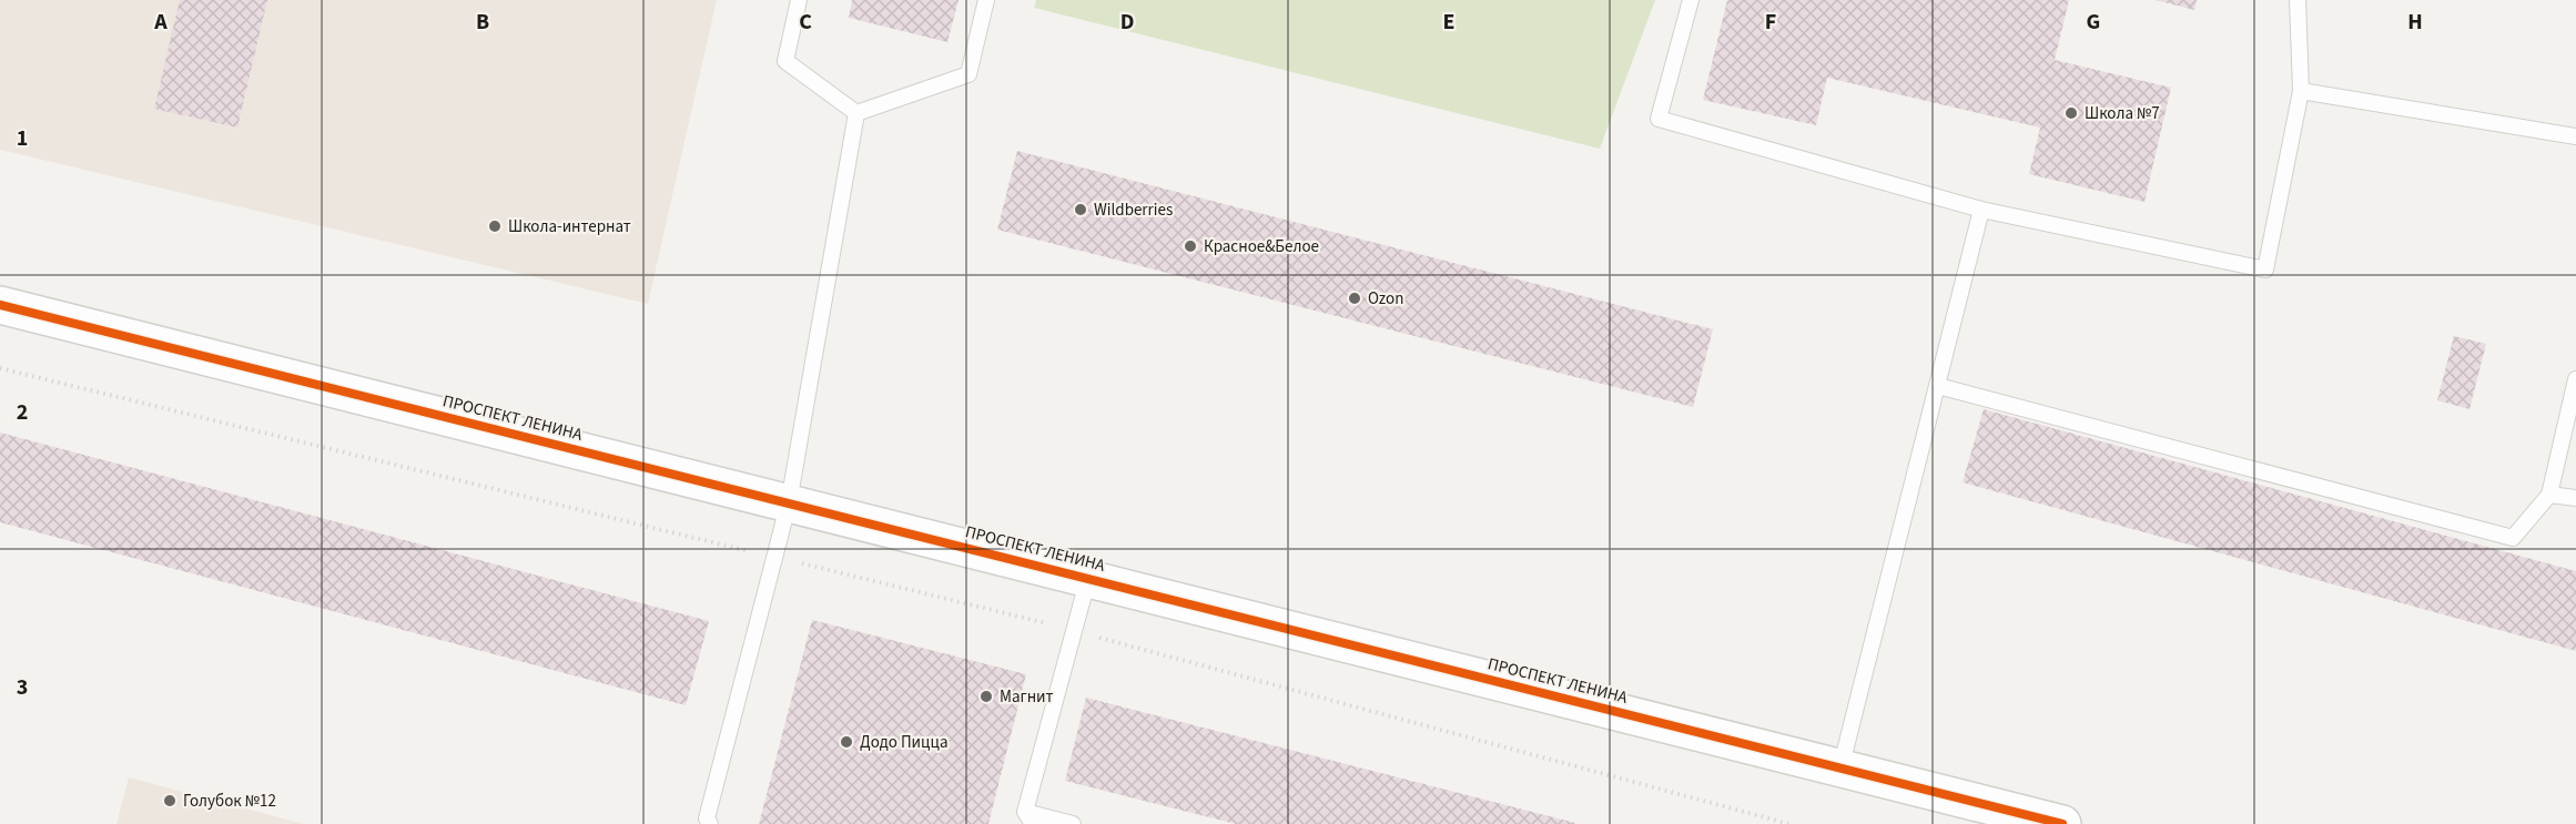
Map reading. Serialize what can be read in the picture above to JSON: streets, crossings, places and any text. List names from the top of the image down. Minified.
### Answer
{"streets":{"street":["ПРОСПЕКТ ЛЕНИНА"]},"places":["Школа №7","Wildberries","Школа-интернат","Красное&Белое","Ozon","Магнит","Додо Пицца","Голубок №12"],"grid":{"columns":["A","B","C","D","E","F","G","H"],"rows":["1","2","3"]}}
